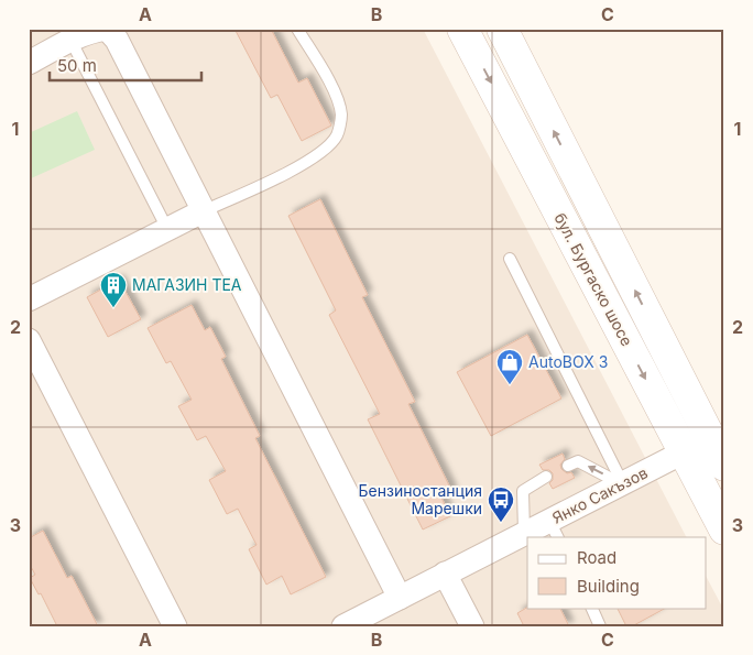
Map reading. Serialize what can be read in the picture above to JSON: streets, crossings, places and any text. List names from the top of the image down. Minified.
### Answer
{"streets":{"main road":["бул. Бургаско шосе"],"street":["Янко Сакъзов"]},"crossings":[["бул. Бургаско шосе","Янко Сакъзов"]],"places":{"building":["МАГАЗИН ТЕА"],"shop":["AutoBOX 3"],"bus stop":["Бензиностанция Марешки"]},"legend":["Road","Building"],"scale_bar":"50 m","grid":{"columns":["A","B","C"],"rows":["1","2","3"]}}
